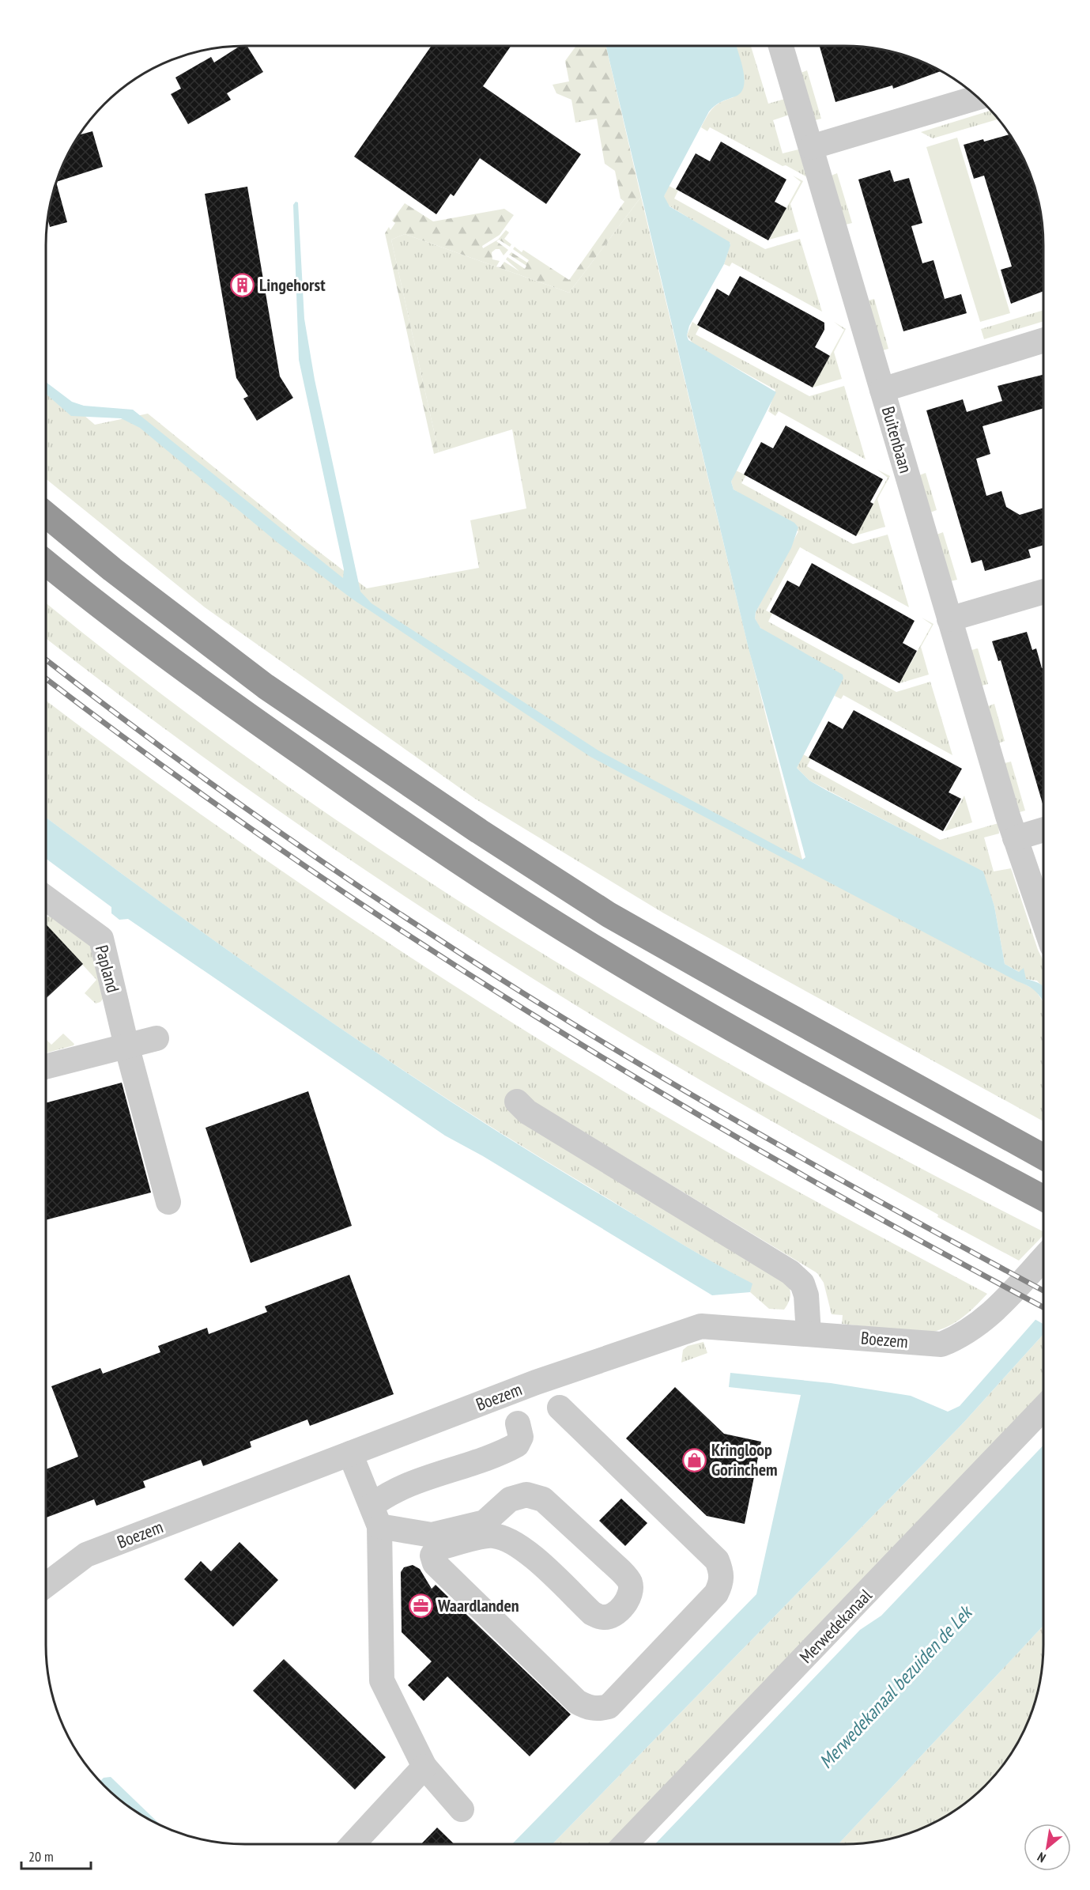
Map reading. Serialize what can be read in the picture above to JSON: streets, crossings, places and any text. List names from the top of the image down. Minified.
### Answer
{"streets":{"street":["Buitenbaan","Papland","Boezem","Merwedekanaal"]},"water":["Merwedekanaal bezuiden de Lek"],"places":{"building":["Lingehorst"],"shop":["Kringloop Gorinchem"],"office":["Waardlanden"]},"scale_bar":"20 m","north":"bottom left"}
